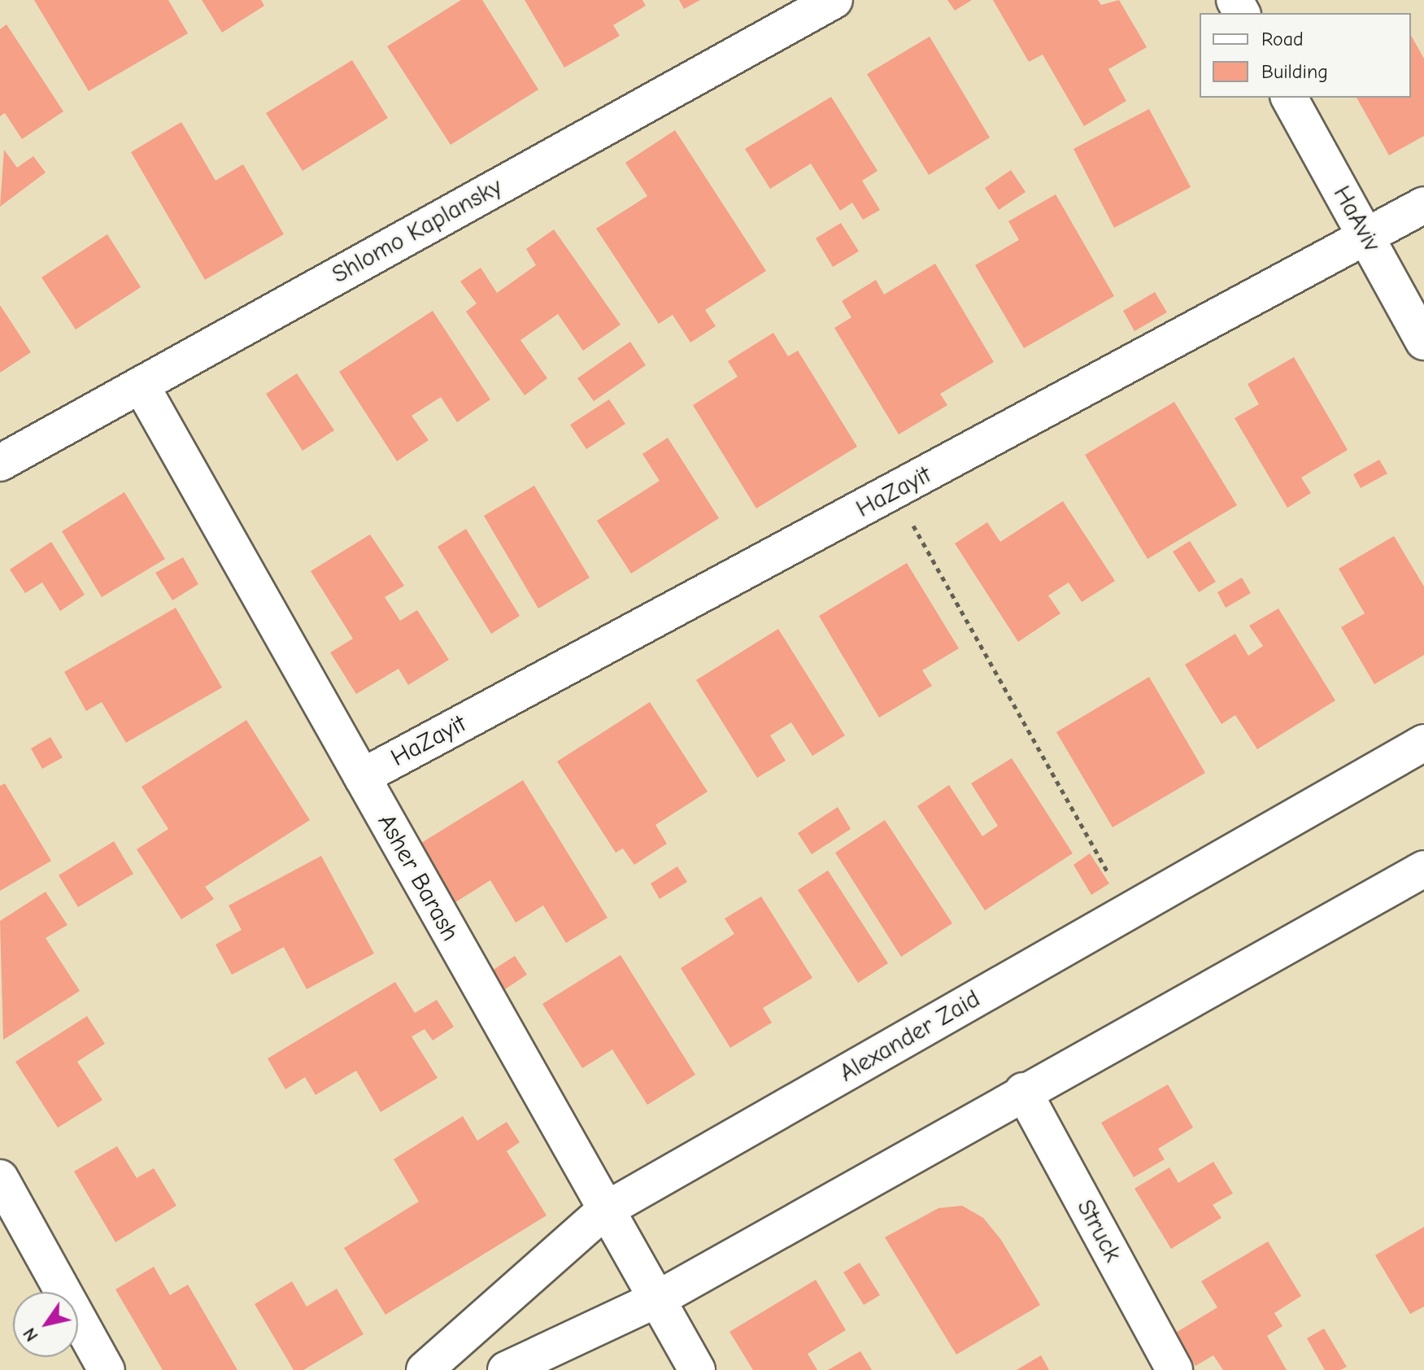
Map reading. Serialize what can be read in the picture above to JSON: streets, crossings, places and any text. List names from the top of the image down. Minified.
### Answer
{"streets":{"street":["HaAviv","Shlomo Kaplansky","HaZayit","Asher Barash","Alexander Zaid","Struck"]},"crossings":[["HaAviv","HaZayit"],["Shlomo Kaplansky","Asher Barash"],["HaZayit","Asher Barash"],["Asher Barash","Alexander Zaid"]],"legend":["Road","Building"],"north":"bottom left"}
